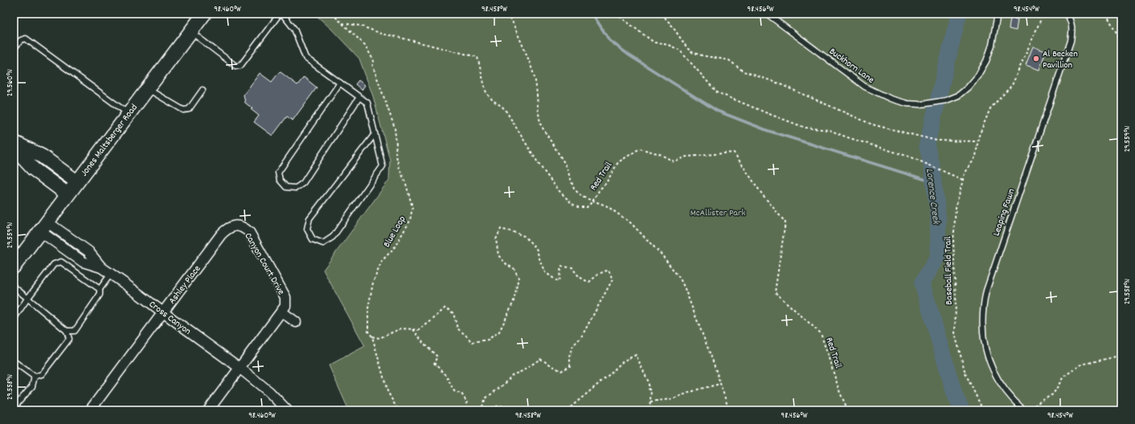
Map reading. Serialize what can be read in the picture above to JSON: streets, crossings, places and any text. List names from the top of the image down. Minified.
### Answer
{"streets":{"main road":["Jones Maltsberger Road"],"street":["Canyon Court Drive","Ashley Place","Cross Canyon"],"lane":["Buckhorn Lane","Leaping Fawn"],"path":["Red Trail","Blue Loop","Baseball Field Trail"]},"crossings":[["Jones Maltsberger Road","Cross Canyon"],["Red Trail","Blue Loop"],["Canyon Court Drive","Ashley Place"],["Canyon Court Drive","Cross Canyon"],["Ashley Place","Cross Canyon"]],"water":["Lorence Creek"],"parks":["McAllister Park"],"places":["Al Becken Pavillion"],"coordinates":["98.460°W","98.458°W","98.456°W","98.454°W","29.560°N","29.559°N","29.558°N"]}
